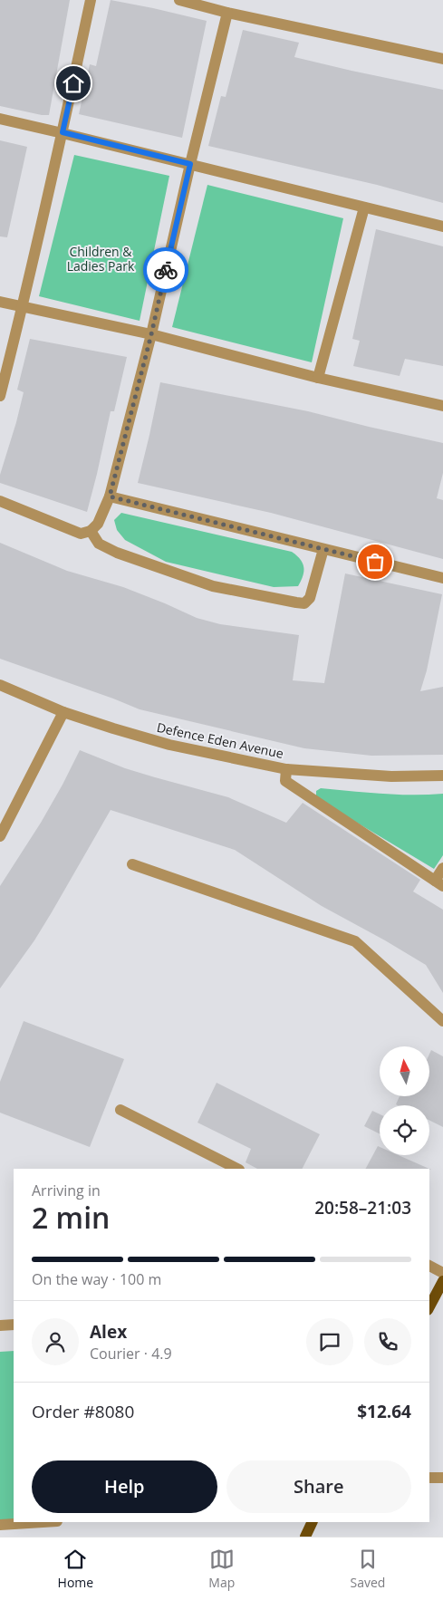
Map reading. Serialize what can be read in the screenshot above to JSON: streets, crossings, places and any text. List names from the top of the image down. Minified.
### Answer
{"streets":{"street":["Defence Eden Avenue"]},"parks":["Children & Ladies Park"],"north":"top","page":{"heading":["2 min","Arriving in","20:58–21:03"],"panel":["Alex","Courier · 4.9","Order #8080","$12.64"],"bar":"On the way · 100 m","buttons":["Help","Share"],"tabs":["Home","Map","Saved"]}}
